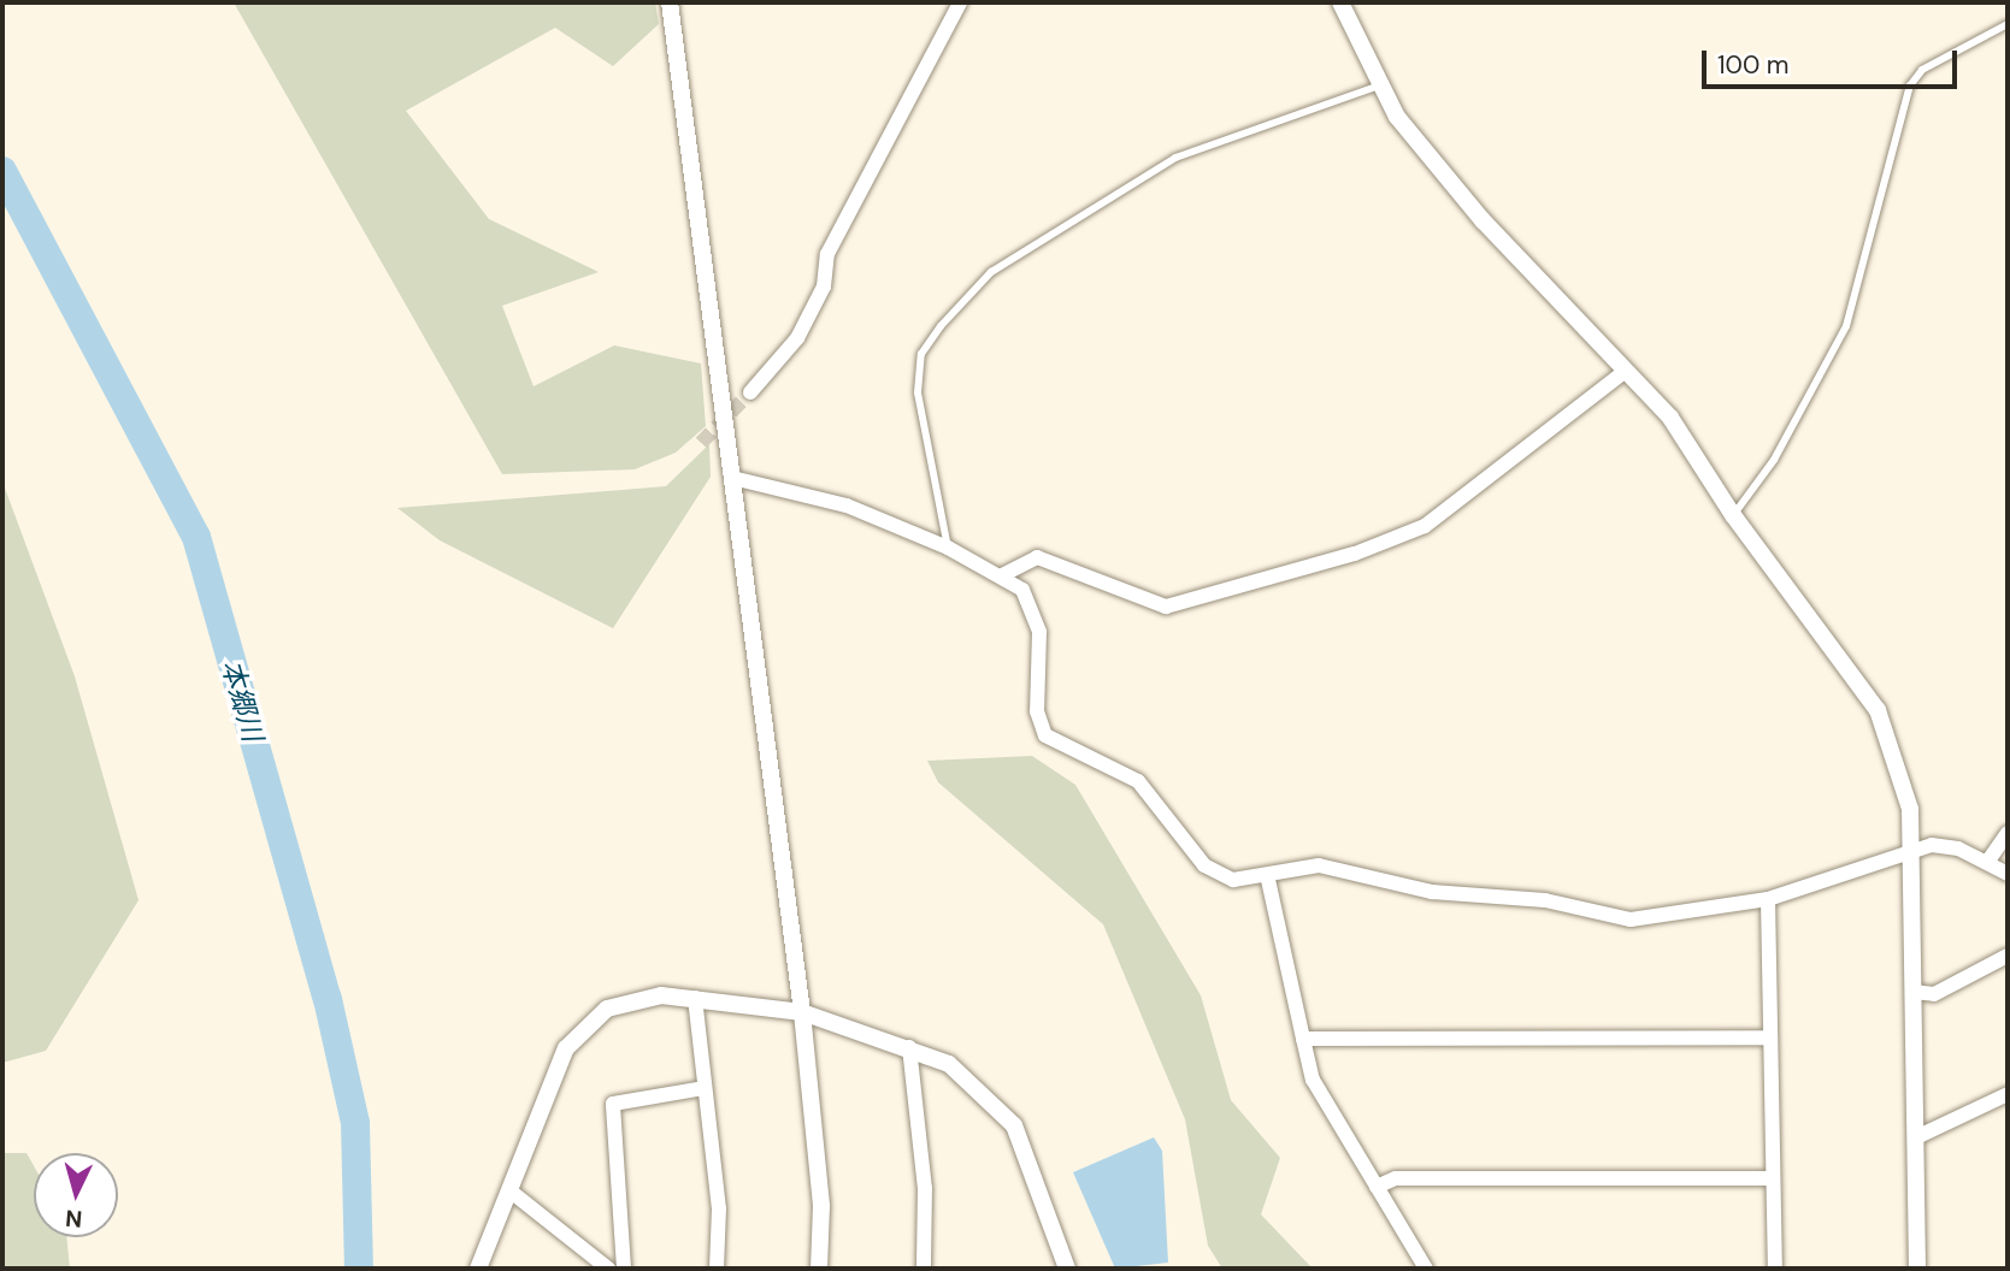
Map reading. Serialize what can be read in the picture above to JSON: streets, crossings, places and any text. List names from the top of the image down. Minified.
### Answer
{"water":["本郷川"],"scale_bar":"100 m","north":"bottom"}
